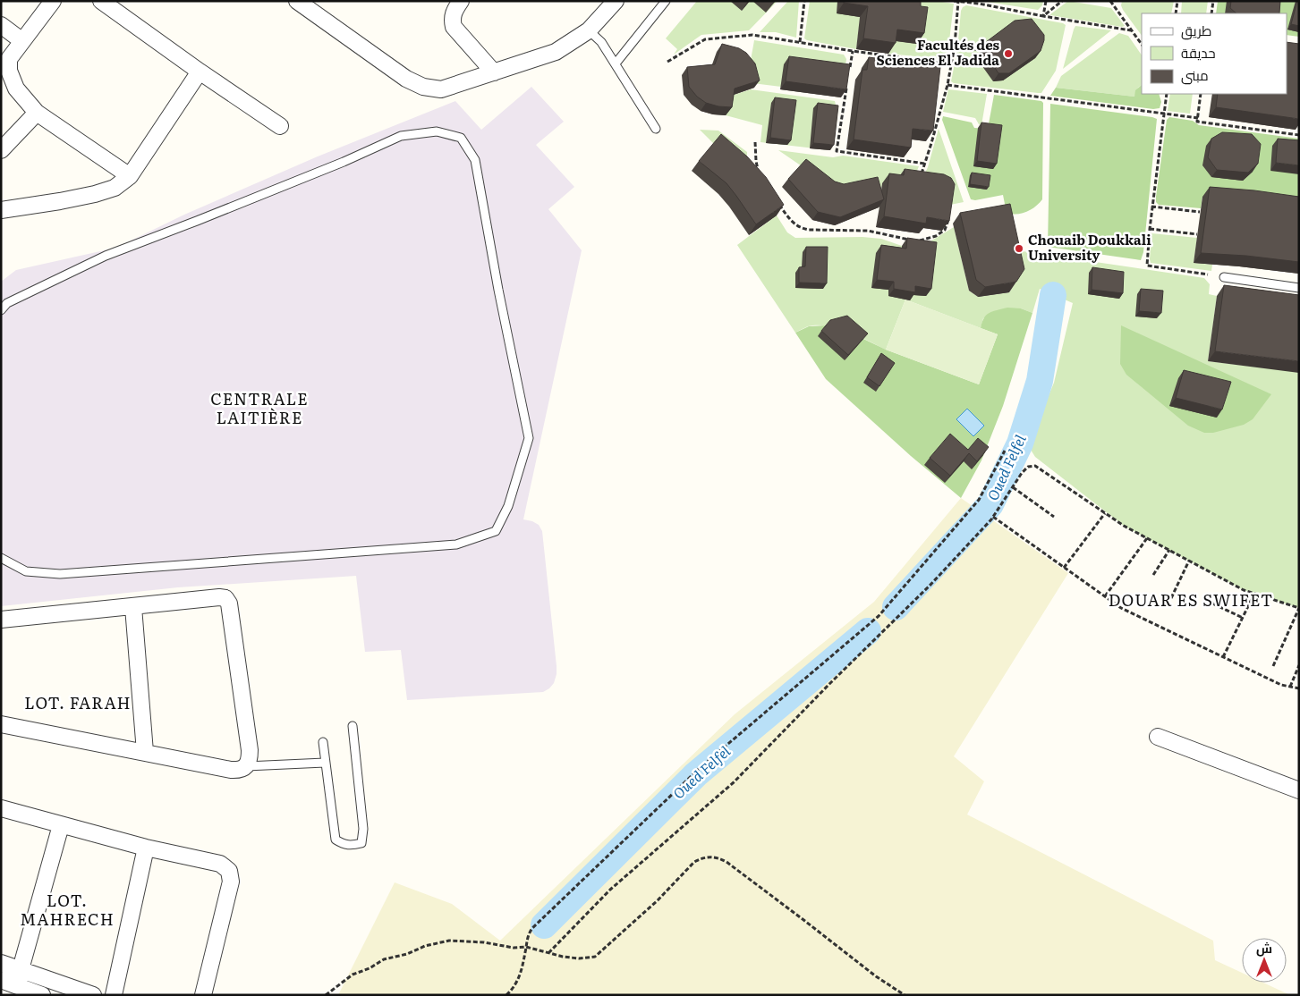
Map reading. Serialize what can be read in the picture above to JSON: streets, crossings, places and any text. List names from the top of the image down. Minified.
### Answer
{"districts":["CENTRALE LAITIÈRE","DOUAR ES SWIFET","LOT. FARAH","LOT. MAHRECH"],"water":["Oued Felfel"],"places":["Facultés des Sciences El Jadida","Chouaib Doukkali University"],"legend":["طريق","حديقة","مبنى"],"north":"top"}
